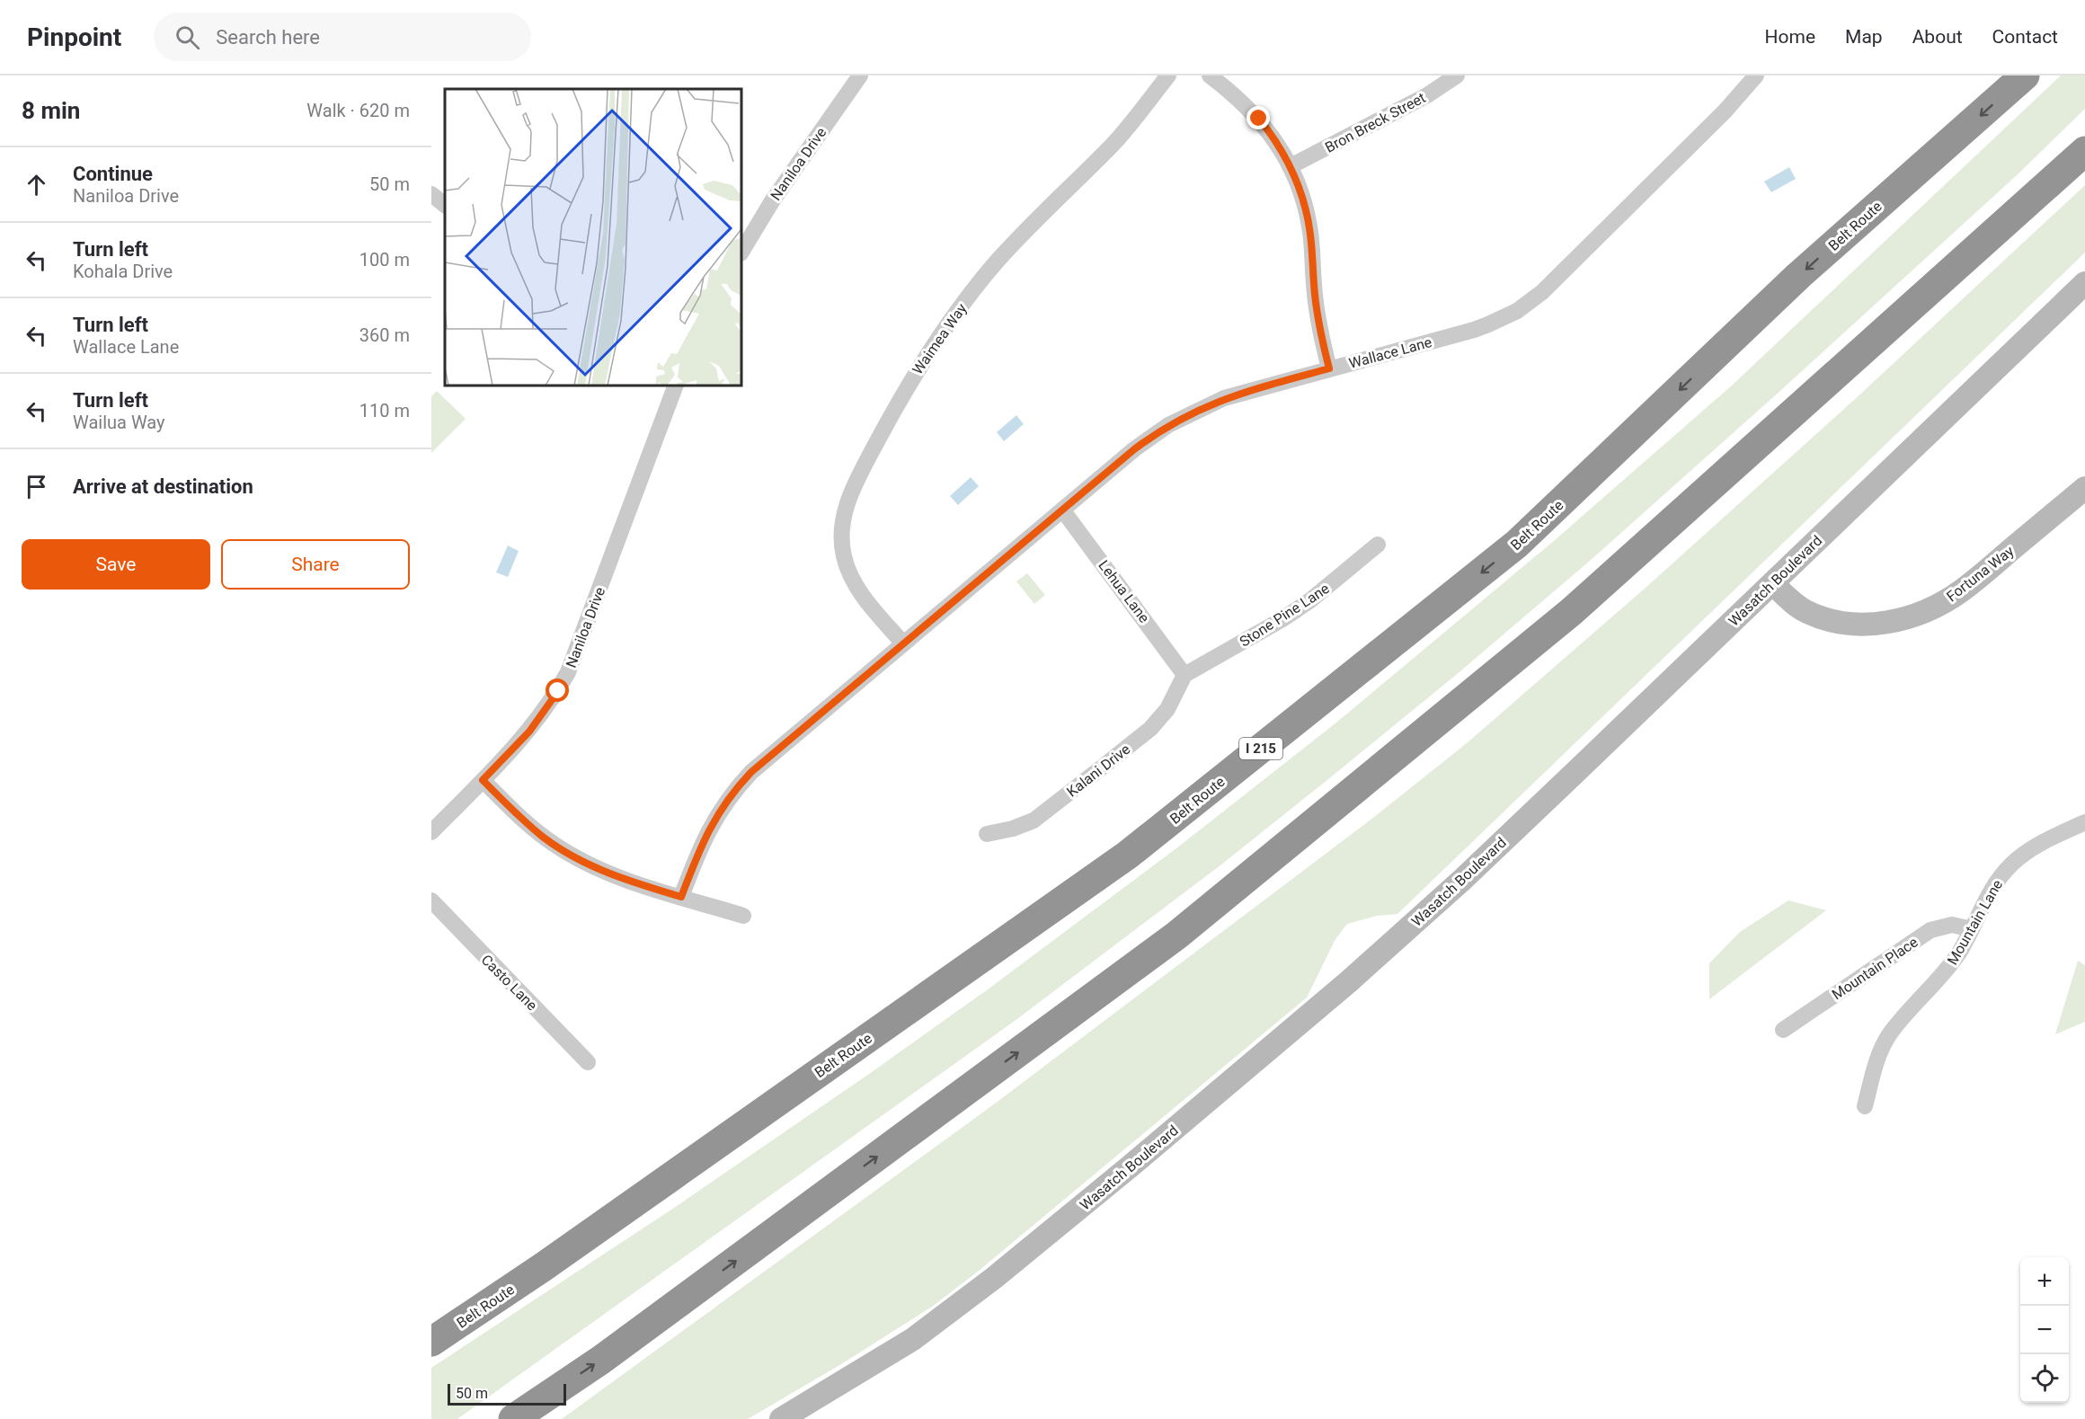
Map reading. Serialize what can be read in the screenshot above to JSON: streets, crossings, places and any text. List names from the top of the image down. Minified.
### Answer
{"streets":{"highway":["Belt Route","I 215"],"street":["Bron Breck Street","Naniloa Drive","Waimea Way","Wallace Lane","Fortuna Way","Wasatch Boulevard","Lehua Lane","Stone Pine Lane","Kalani Drive","Mountain Lane","Mountain Place","Casto Lane"]},"crossings":[["Waimea Way","Wallace Lane"],["Wallace Lane","Lehua Lane"],["Fortuna Way","Wasatch Boulevard"],["Lehua Lane","Stone Pine Lane"],["Lehua Lane","Kalani Drive"],["Stone Pine Lane","Kalani Drive"],["Mountain Lane","Mountain Place"]],"scale_bar":"50 m","page":{"header":"Pinpoint","search":"Search here","nav":["Home","Map","About","Contact"],"heading":["8 min","Walk · 620 m"],"list":[["Continue","Naniloa Drive","50 m"],["Turn left","Kohala Drive","100 m"],["Turn left","Wallace Lane","360 m"],["Turn left","Wailua Way","110 m"],"Arrive at destination"],"buttons":["Save","Share"],"map_buttons":["+","−"],"scale":"50 m"}}
